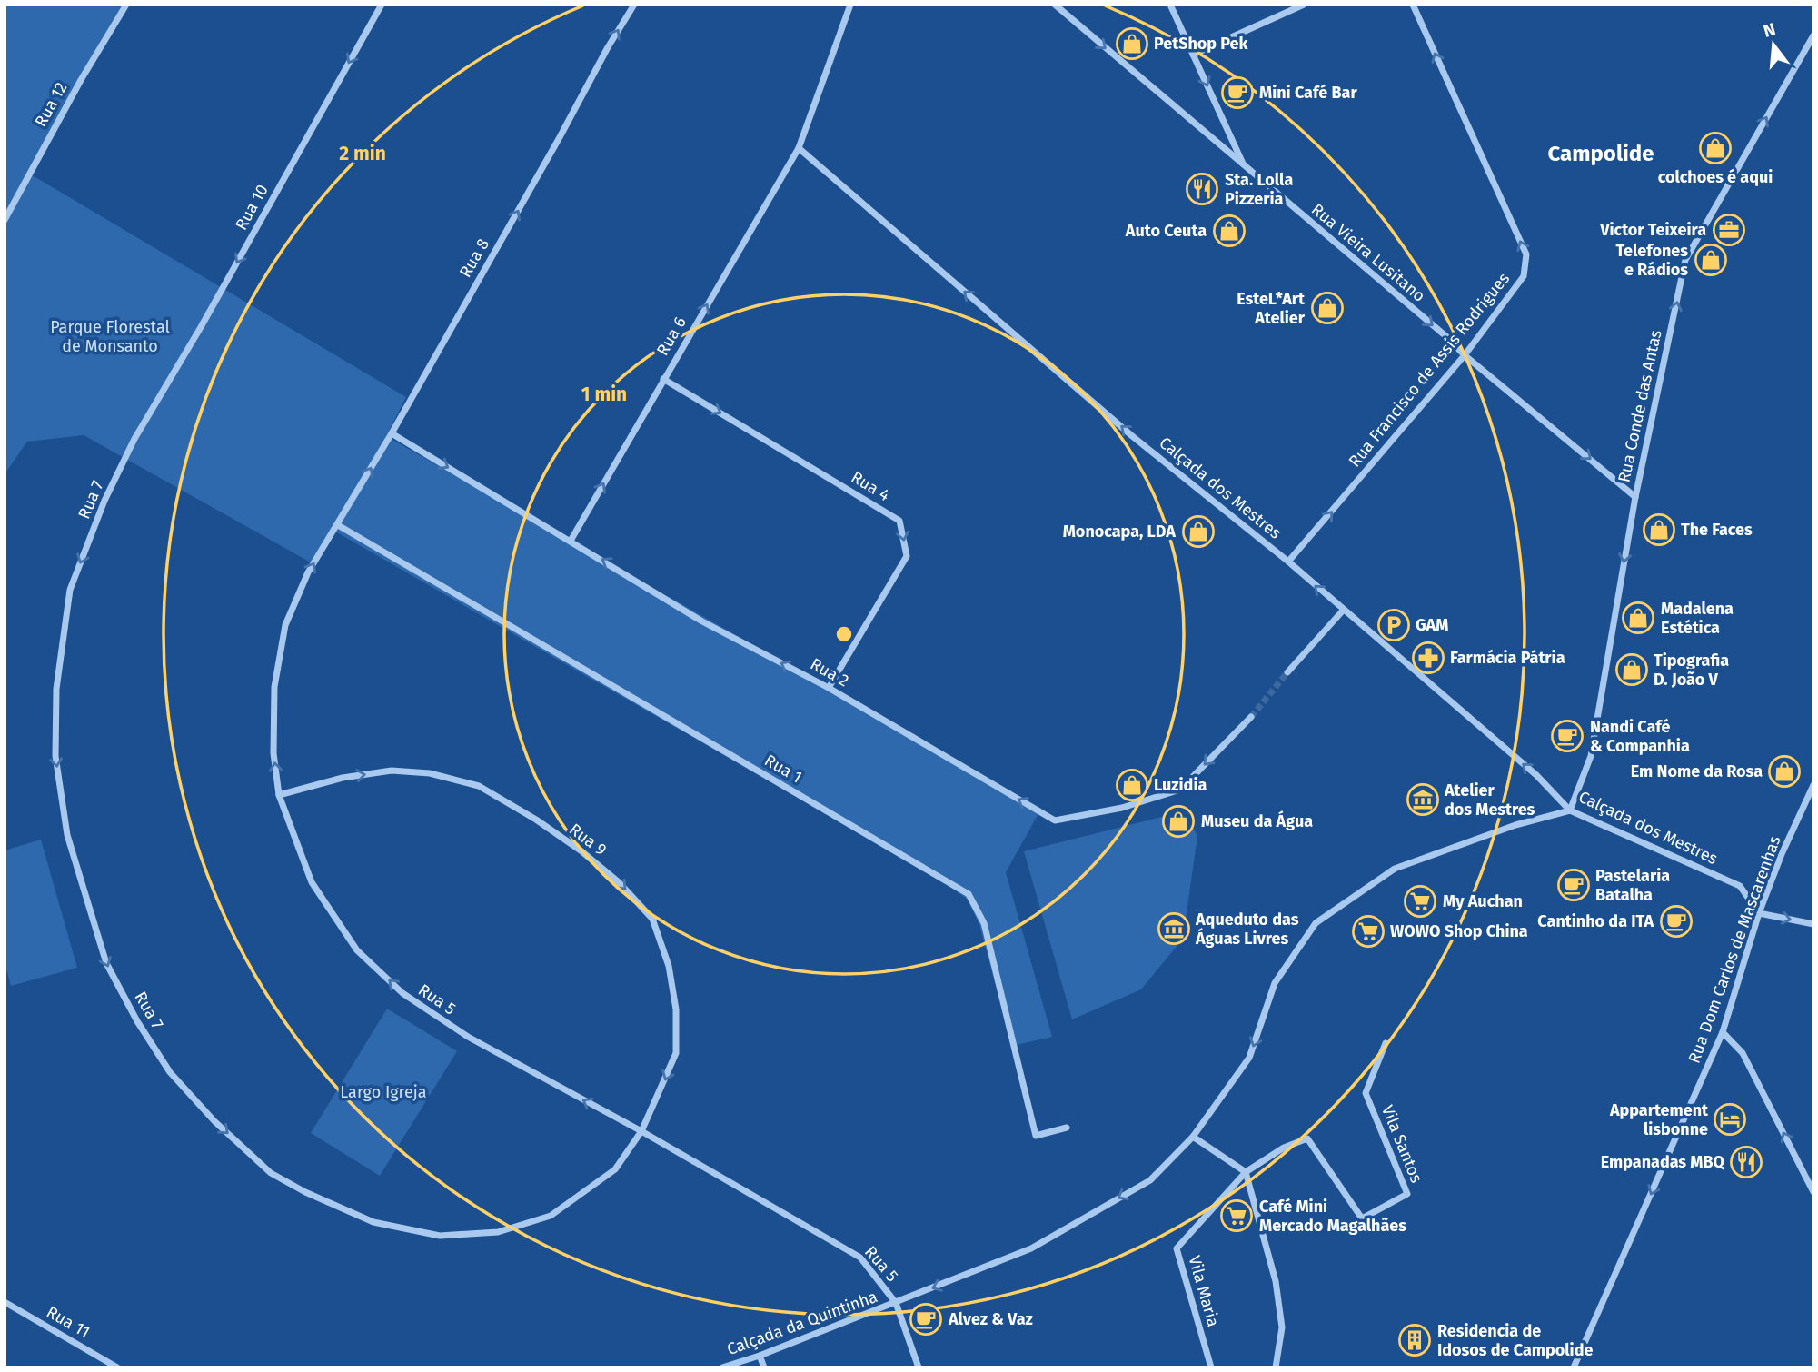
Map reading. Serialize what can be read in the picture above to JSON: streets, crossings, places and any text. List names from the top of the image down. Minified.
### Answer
{"streets":{"street":["Rua 12","Rua 10","Rua Vieira Lusitano","Rua 8","Rua 6","Rua Francisco de Assis Rodrigues","Rua Conde das Antas","Rua 4","Calçada dos Mestres","Rua 7","Rua 2","Rua 1","Rua 9","Rua Dom Carlos de Mascarenhas","Rua 5","Vila Santos","Vila Maria","Rua 11","Calçada da Quintinha"]},"crossings":[["Rua 10","Rua 7"],["Rua Vieira Lusitano","Rua Francisco de Assis Rodrigues"],["Rua Vieira Lusitano","Rua Conde das Antas"],["Rua 8","Rua 2"],["Rua 8","Rua 1"],["Rua 8","Rua 5"],["Rua 6","Rua 4"],["Rua 6","Calçada dos Mestres"],["Rua 6","Rua 2"],["Rua Francisco de Assis Rodrigues","Calçada dos Mestres"],["Rua Conde das Antas","Calçada dos Mestres"],["Rua Conde das Antas","Calçada da Quintinha"],["Rua 4","Rua 2"],["Calçada dos Mestres","Rua Dom Carlos de Mascarenhas"],["Calçada dos Mestres","Calçada da Quintinha"],["Rua 7","Rua 9"],["Rua 7","Rua 5"],["Rua 1","Rua 5"],["Rua 9","Rua 5"],["Rua 5","Calçada da Quintinha"],["Vila Santos","Vila Maria"]],"one_way":["Rua 10","Rua Vieira Lusitano","Rua 8","Rua 6","Rua Francisco de Assis Rodrigues","Calçada dos Mestres","Rua Dom Carlos de Mascarenhas","Rua 5","Calçada da Quintinha"],"districts":["Campolide"],"parks":["Parque Florestal de Monsanto","Largo Igreja"],"places":{"shop":["PetShop Pek","colchoes é aqui","Auto Ceuta","Telefones e Rádios","EsteL*Art Atelier","The Faces","Monocapa, LDA","Madalena Estética","Tipografia D. João V","Em Nome da Rosa","Luzidia","Museu da Água"],"cafe":["Mini Café Bar","Nandi Café & Companhia","Pastelaria Batalha","Cantinho da ITA","Alvez & Vaz"],"restaurant":["Sta. Lolla Pizzeria","Empanadas MBQ"],"office":["Victor Teixeira"],"parking":["GAM"],"pharmacy":["Farmácia Pátria"],"museum":["Atelier dos Mestres","Aqueduto das Águas Livres"],"supermarket":["My Auchan","WOWO Shop China","Café Mini Mercado Magalhães"],"hotel":["Appartement lisbonne"],"building":["Residencia de Idosos de Campolide"]},"north":"top","rings":["2 min","1 min"]}
